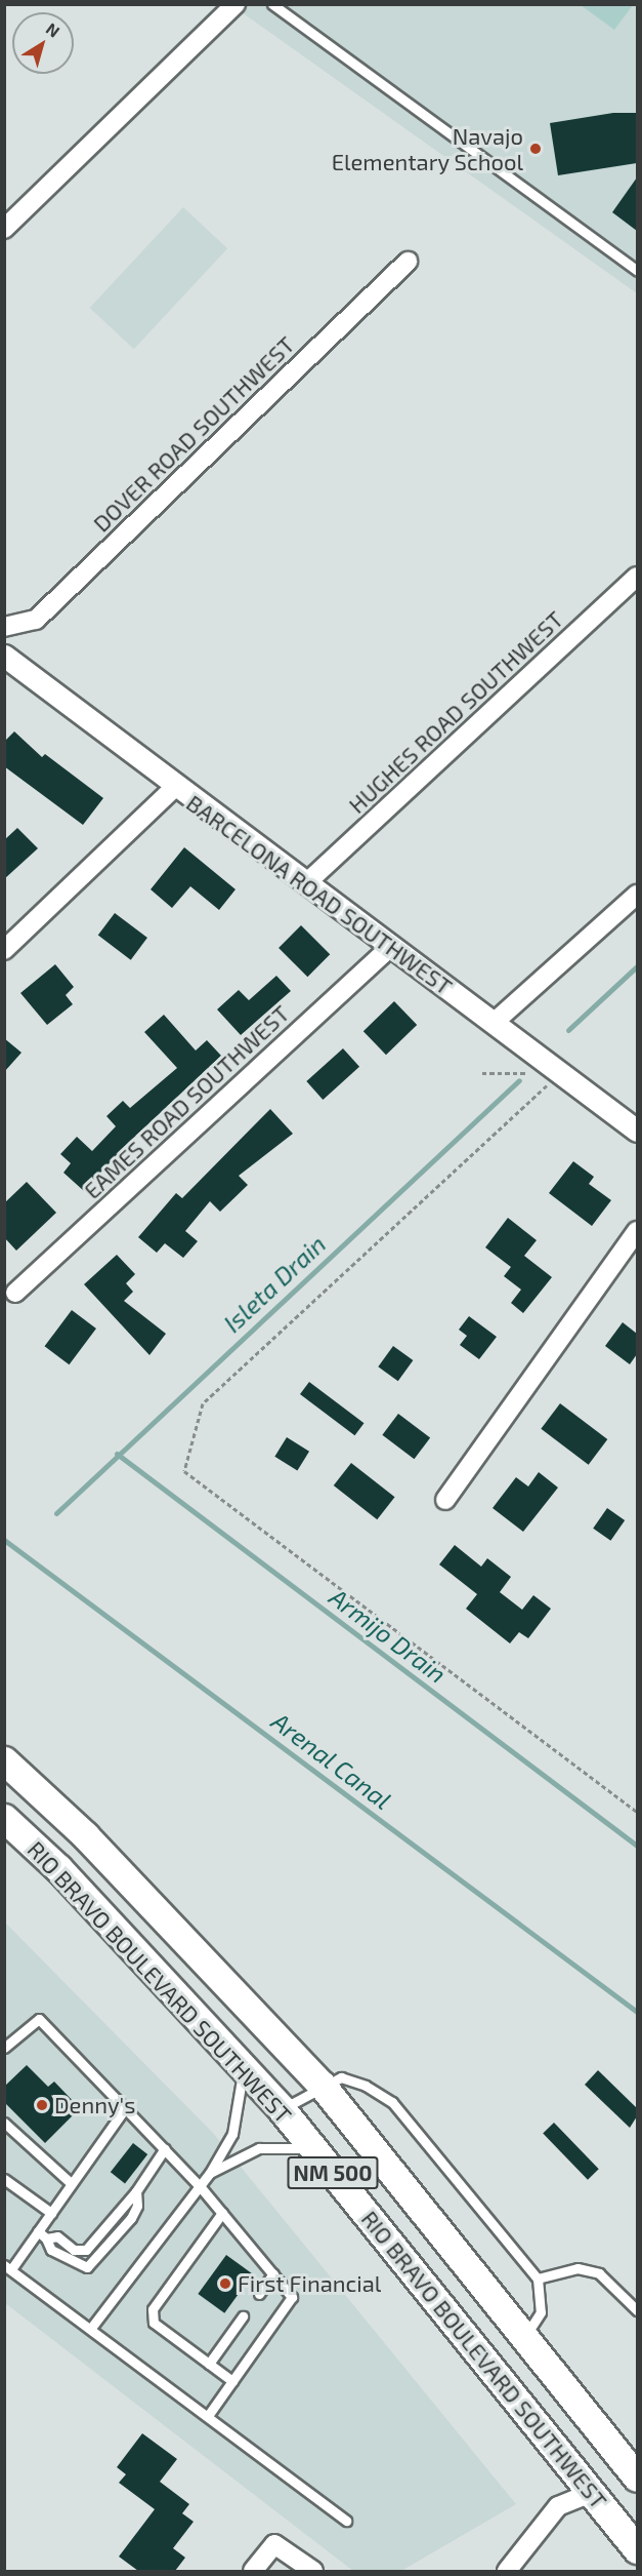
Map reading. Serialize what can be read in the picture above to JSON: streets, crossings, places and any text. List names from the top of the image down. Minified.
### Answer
{"streets":{"main road":["RIO BRAVO BOULEVARD SOUTHWEST","NM 500"],"street":["DOVER ROAD SOUTHWEST","HUGHES ROAD SOUTHWEST","BARCELONA ROAD SOUTHWEST","EAMES ROAD SOUTHWEST"]},"crossings":[["HUGHES ROAD SOUTHWEST","BARCELONA ROAD SOUTHWEST"],["BARCELONA ROAD SOUTHWEST","EAMES ROAD SOUTHWEST"]],"water":["Isleta Drain","Armijo Drain","Arenal Canal"],"places":["Navajo Elementary School","Denny's","First Financial"],"north":"top right"}
